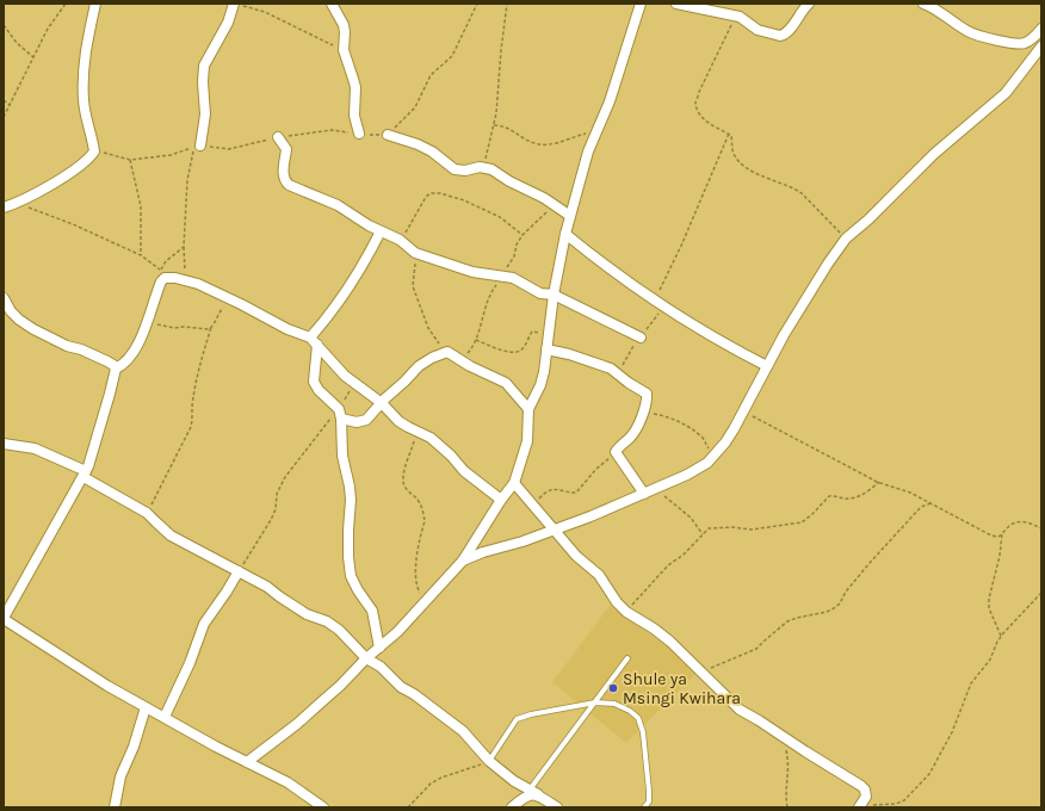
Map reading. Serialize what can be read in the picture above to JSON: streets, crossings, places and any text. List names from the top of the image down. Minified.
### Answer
{"places":["Shule ya Msingi Kwihara"]}
